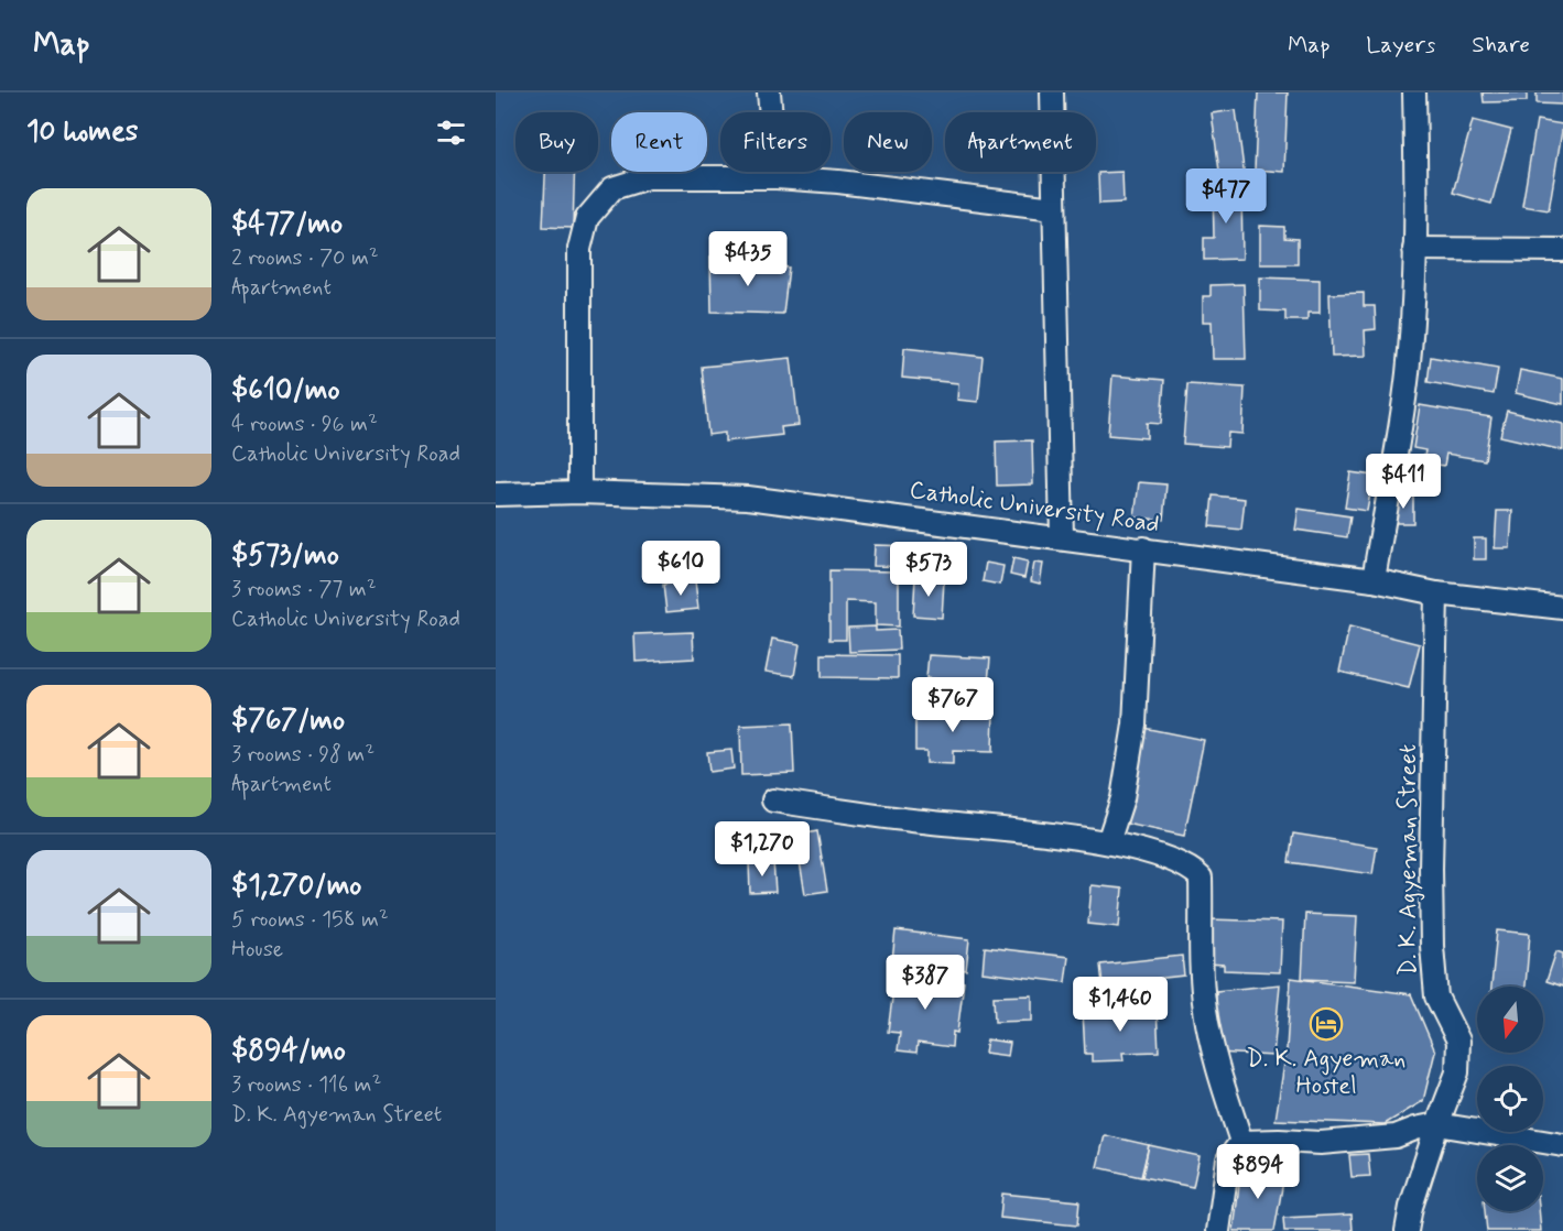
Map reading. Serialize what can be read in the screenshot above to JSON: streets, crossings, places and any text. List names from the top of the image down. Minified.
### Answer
{"streets":{"street":["Catholic University Road","D. K. Agyeman Street"]},"crossings":[["Catholic University Road","D. K. Agyeman Street"]],"places":{"hotel":["D. K. Agyeman Hostel"]},"north":"bottom","page":{"header":"Map","nav":["Map","Layers","Share"],"heading":"10 homes","chip":["Buy","Rent","Filters","New","Apartment"],"price":["$477","$435","$411","$610","$573","$767","$1,270","$387","$1,460","$894"],"list":[{"name":"$477/mo","note":"2 rooms · 70 m² · Apartment"},{"name":"$610/mo","note":"4 rooms · 96 m² · Catholic University Road"},{"name":"$573/mo","note":"3 rooms · 77 m² · Catholic University Road"},{"name":"$767/mo","note":"3 rooms · 98 m² · Apartment"},{"name":"$1,270/mo","note":"5 rooms · 158 m² · House"},{"name":"$894/mo","note":"3 rooms · 116 m² · D. K. Agyeman Street"}]}}
